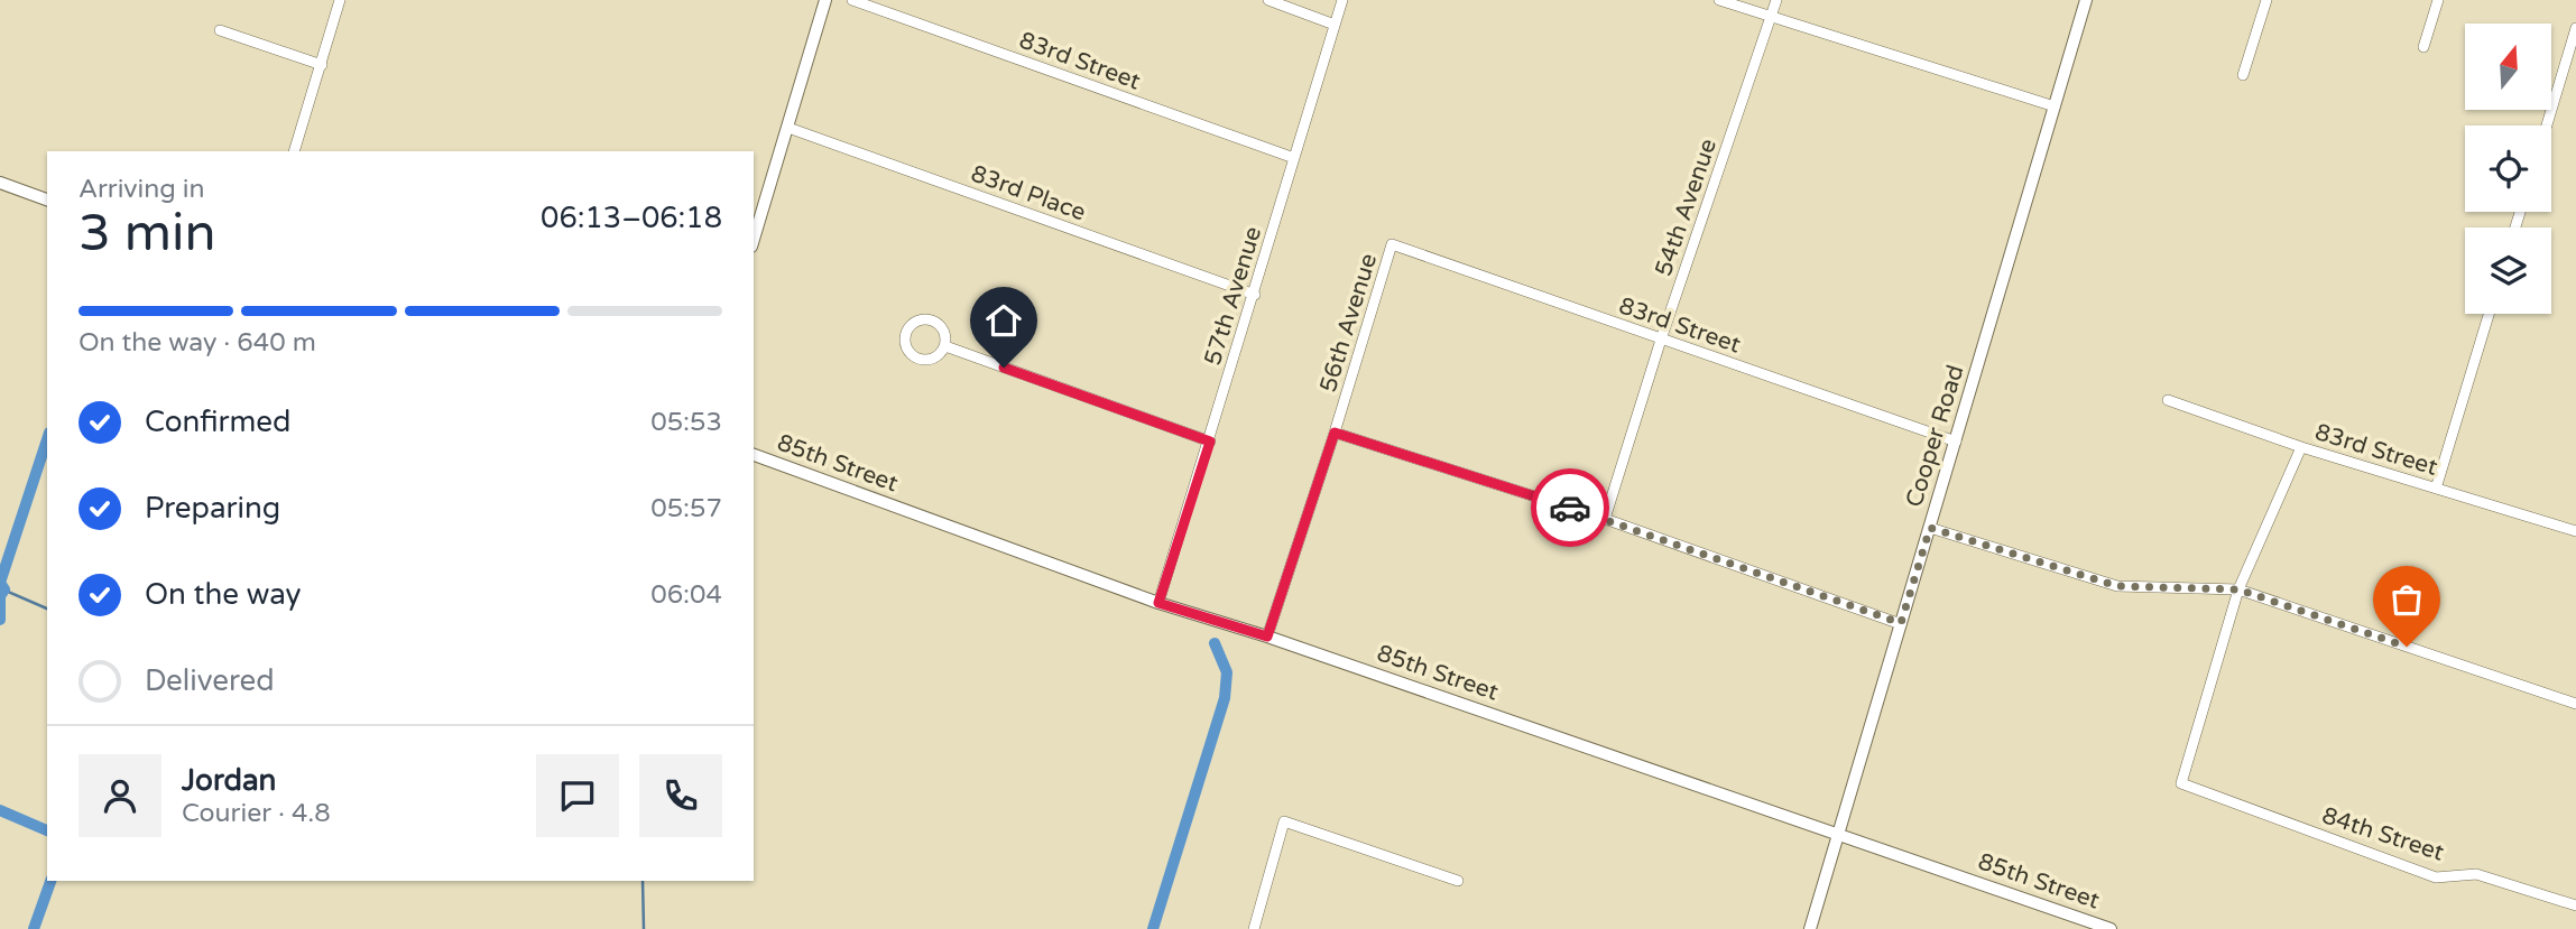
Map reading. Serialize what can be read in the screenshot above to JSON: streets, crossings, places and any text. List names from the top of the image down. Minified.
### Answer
{"streets":{"street":["83rd Street","83rd Place","54th Avenue","57th Avenue","56th Avenue","Cooper Road","85th Street","84th Street"]},"crossings":[["83rd Street","54th Avenue"],["83rd Street","57th Avenue"],["83rd Street","56th Avenue"],["83rd Street","Cooper Road"],["83rd Place","57th Avenue"],["57th Avenue","85th Street"],["56th Avenue","85th Street"],["Cooper Road","85th Street"]],"north":"top","page":{"heading":["3 min","Arriving in","06:13–06:18"],"panel":["Jordan","Courier · 4.8"],"bar":"On the way · 640 m","list":[["Confirmed","05:53"],["Preparing","05:57"],["On the way","06:04"],"Delivered"]}}
